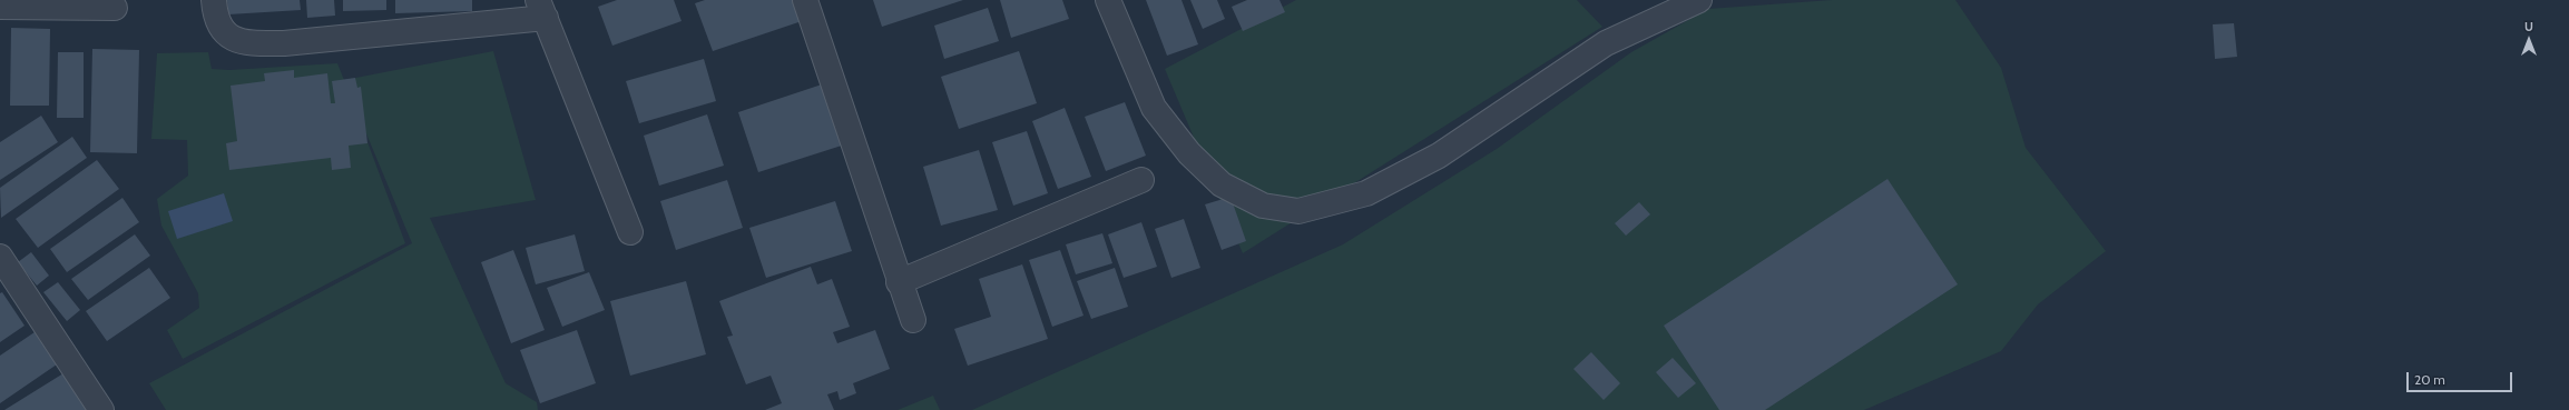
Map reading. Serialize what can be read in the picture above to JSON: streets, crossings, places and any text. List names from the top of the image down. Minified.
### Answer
{"scale_bar":"20 m","north":"top"}
